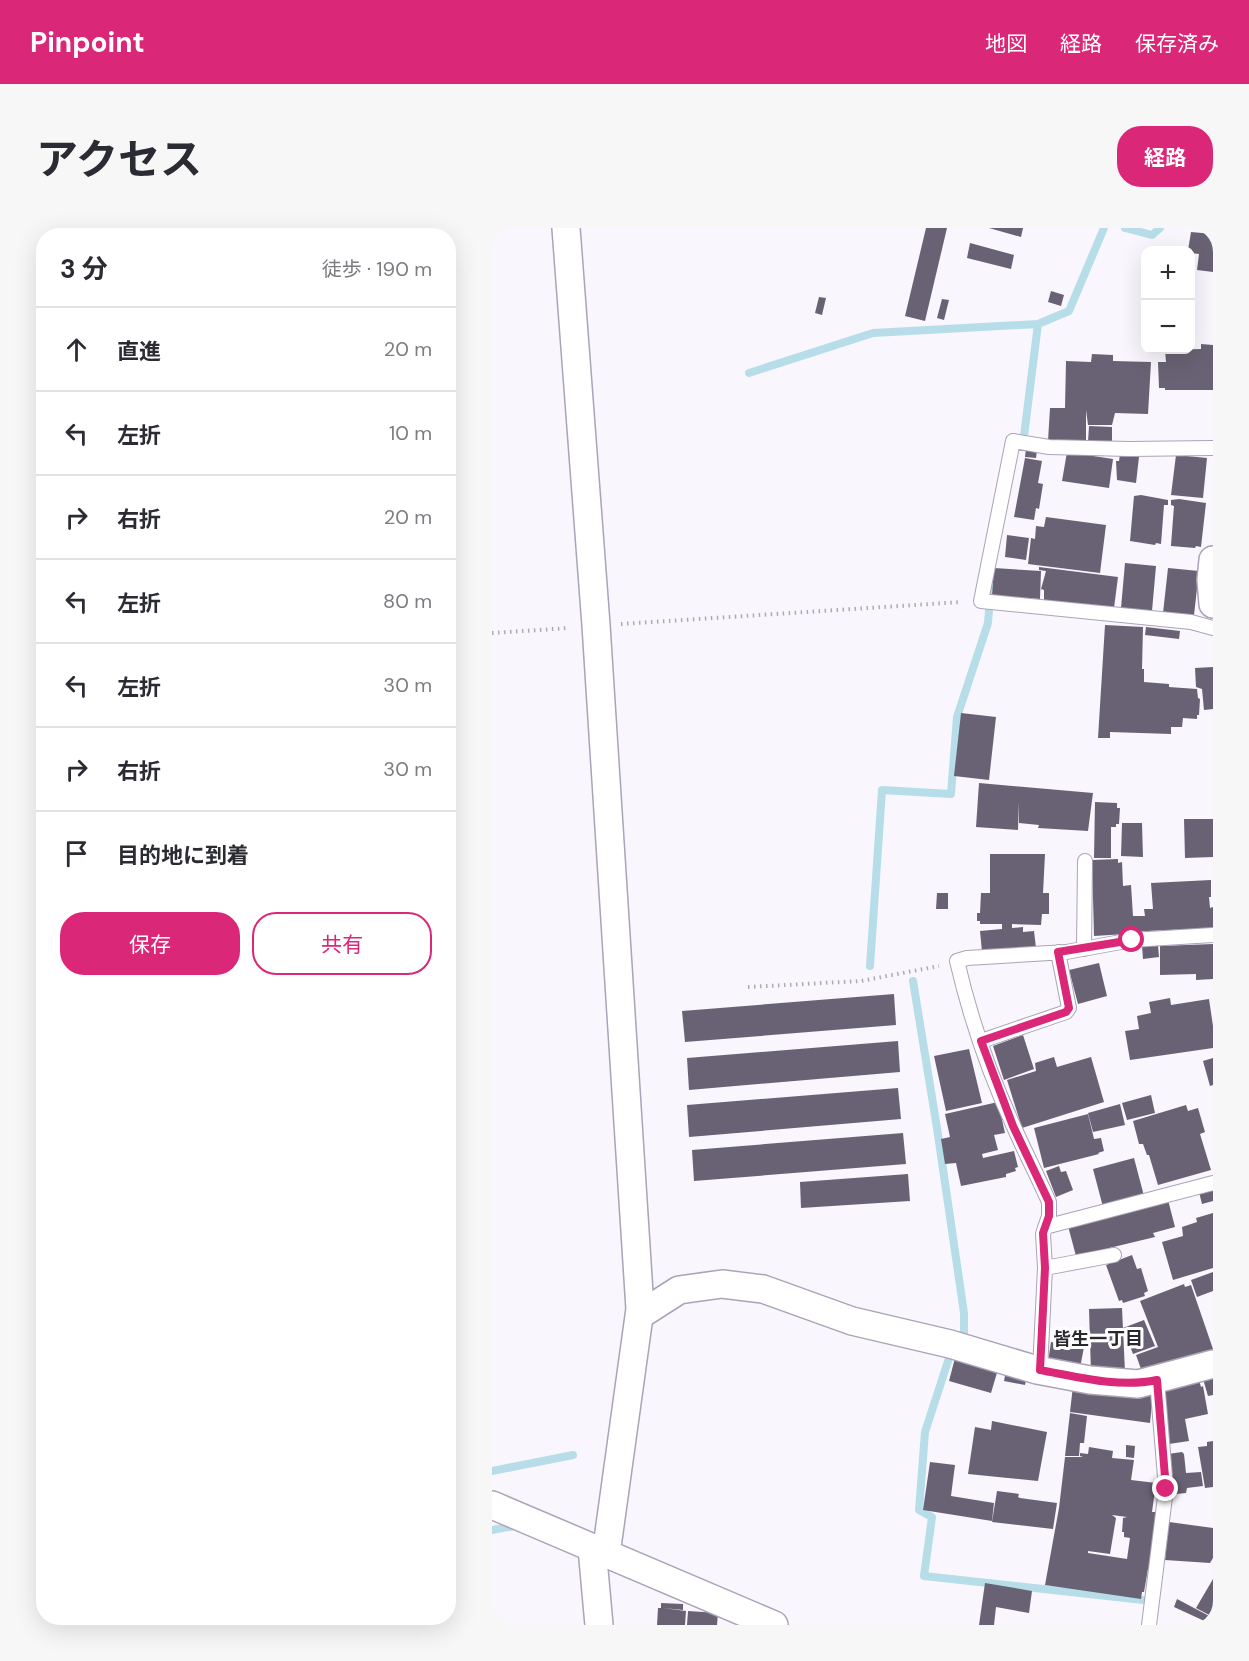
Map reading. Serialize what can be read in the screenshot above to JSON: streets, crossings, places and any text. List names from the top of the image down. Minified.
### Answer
{"districts":["皆生一丁目"],"page":{"header":"Pinpoint","nav":["地図","経路","保存済み"],"title":"アクセス","buttons":["経路",["保存","共有"]],"heading":["3 分","徒歩 · 190 m"],"map_buttons":["+","−"],"list":[["直進","20 m"],["左折","10 m"],["右折","20 m"],["左折","80 m"],["左折","30 m"],["右折","30 m"],"目的地に到着"]}}
